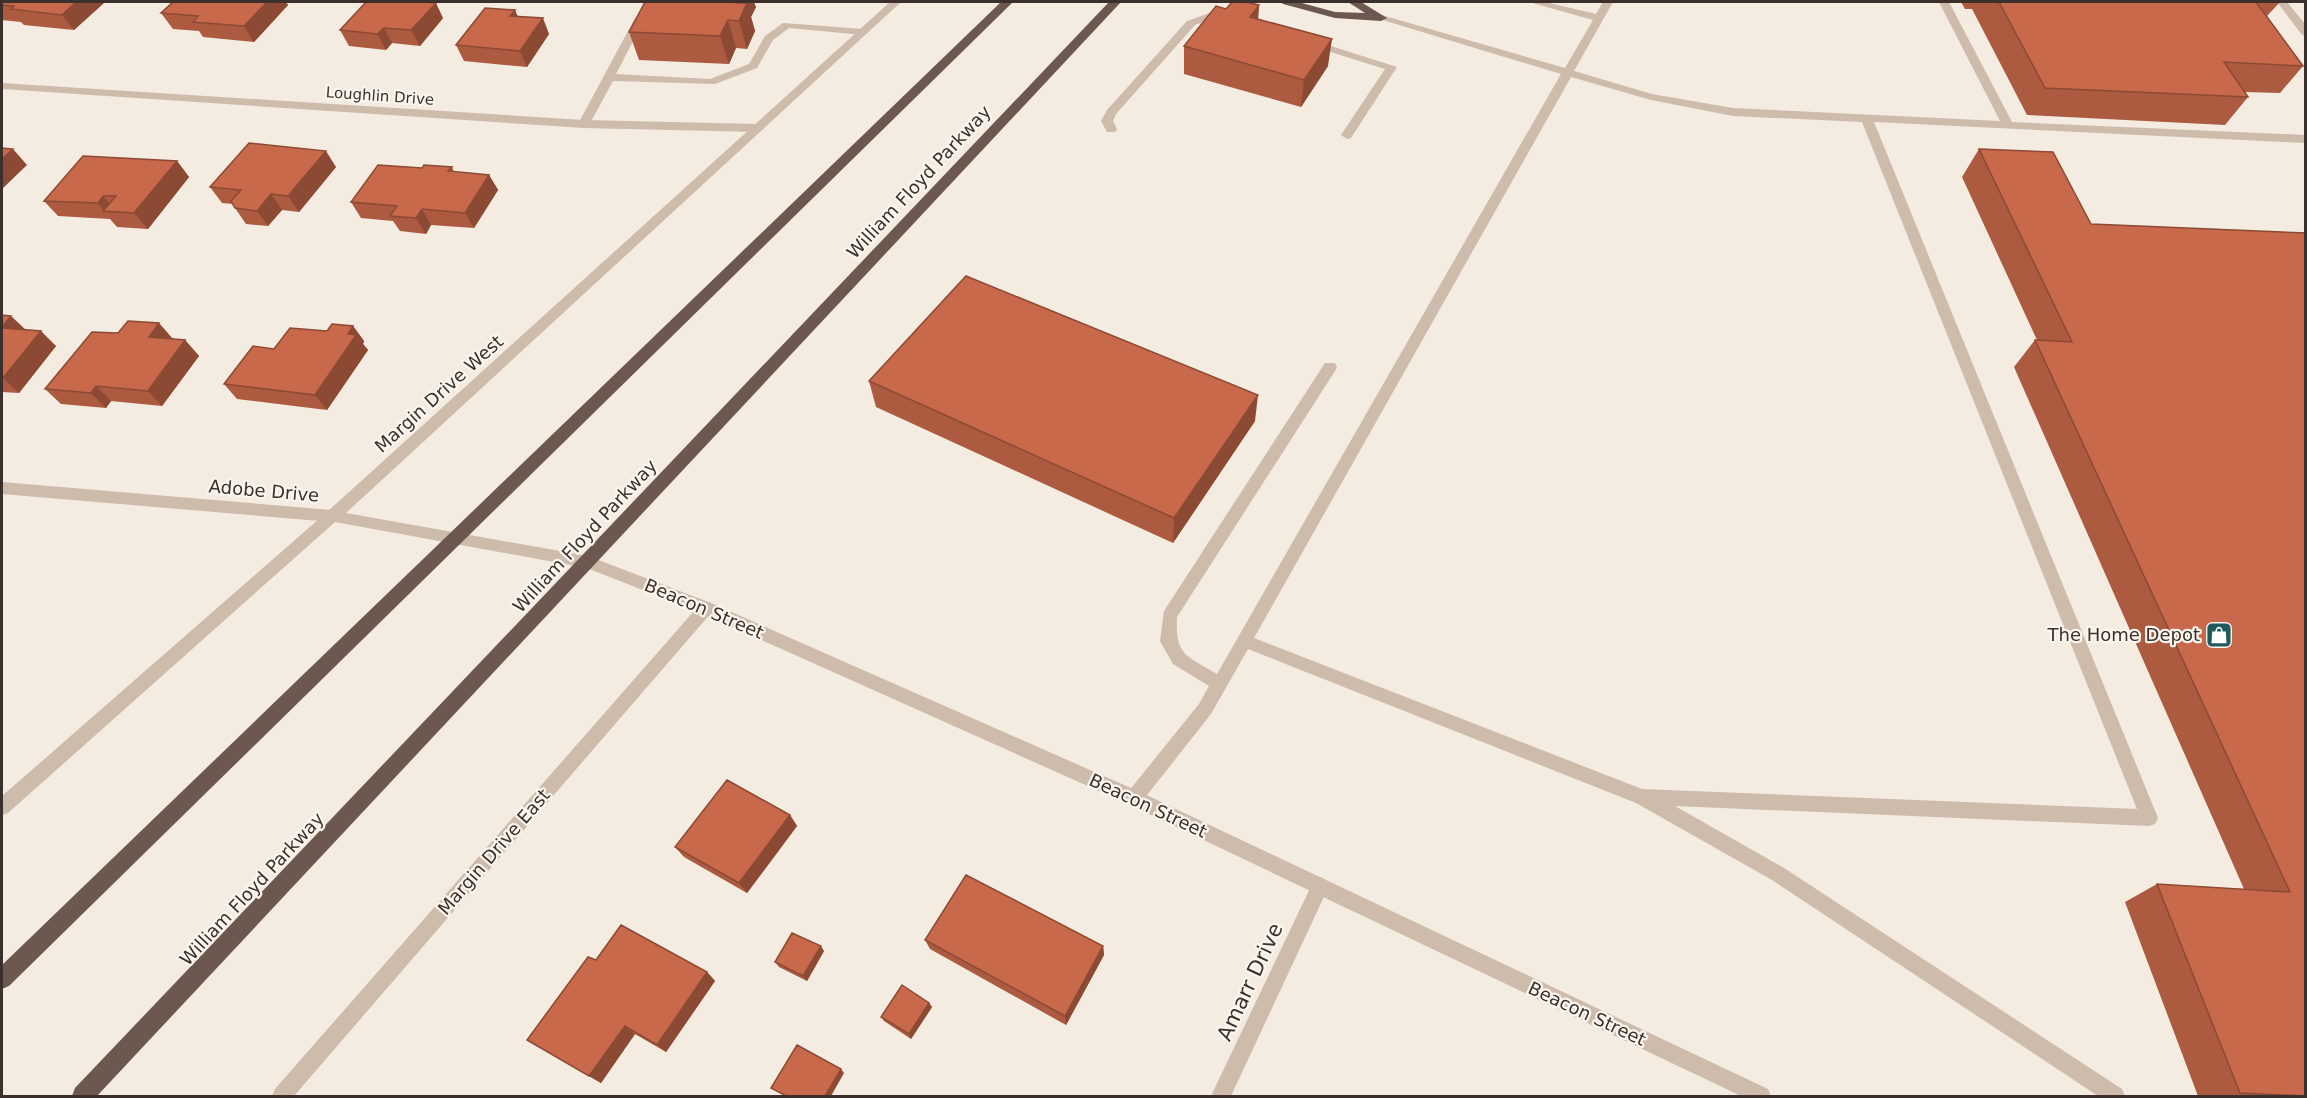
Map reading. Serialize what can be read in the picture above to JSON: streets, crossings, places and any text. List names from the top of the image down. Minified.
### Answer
{"streets":{"highway":["William Floyd Parkway"],"street":["Loughlin Drive","Margin Drive West","Adobe Drive","Beacon Street","Margin Drive East","Amarr Drive"]},"crossings":[["Loughlin Drive","Margin Drive West"],["William Floyd Parkway","Beacon Street"],["Margin Drive West","Adobe Drive"],["Adobe Drive","Beacon Street"],["Beacon Street","Margin Drive East"],["Beacon Street","Amarr Drive"]],"places":{"shop":["The Home Depot"]}}
